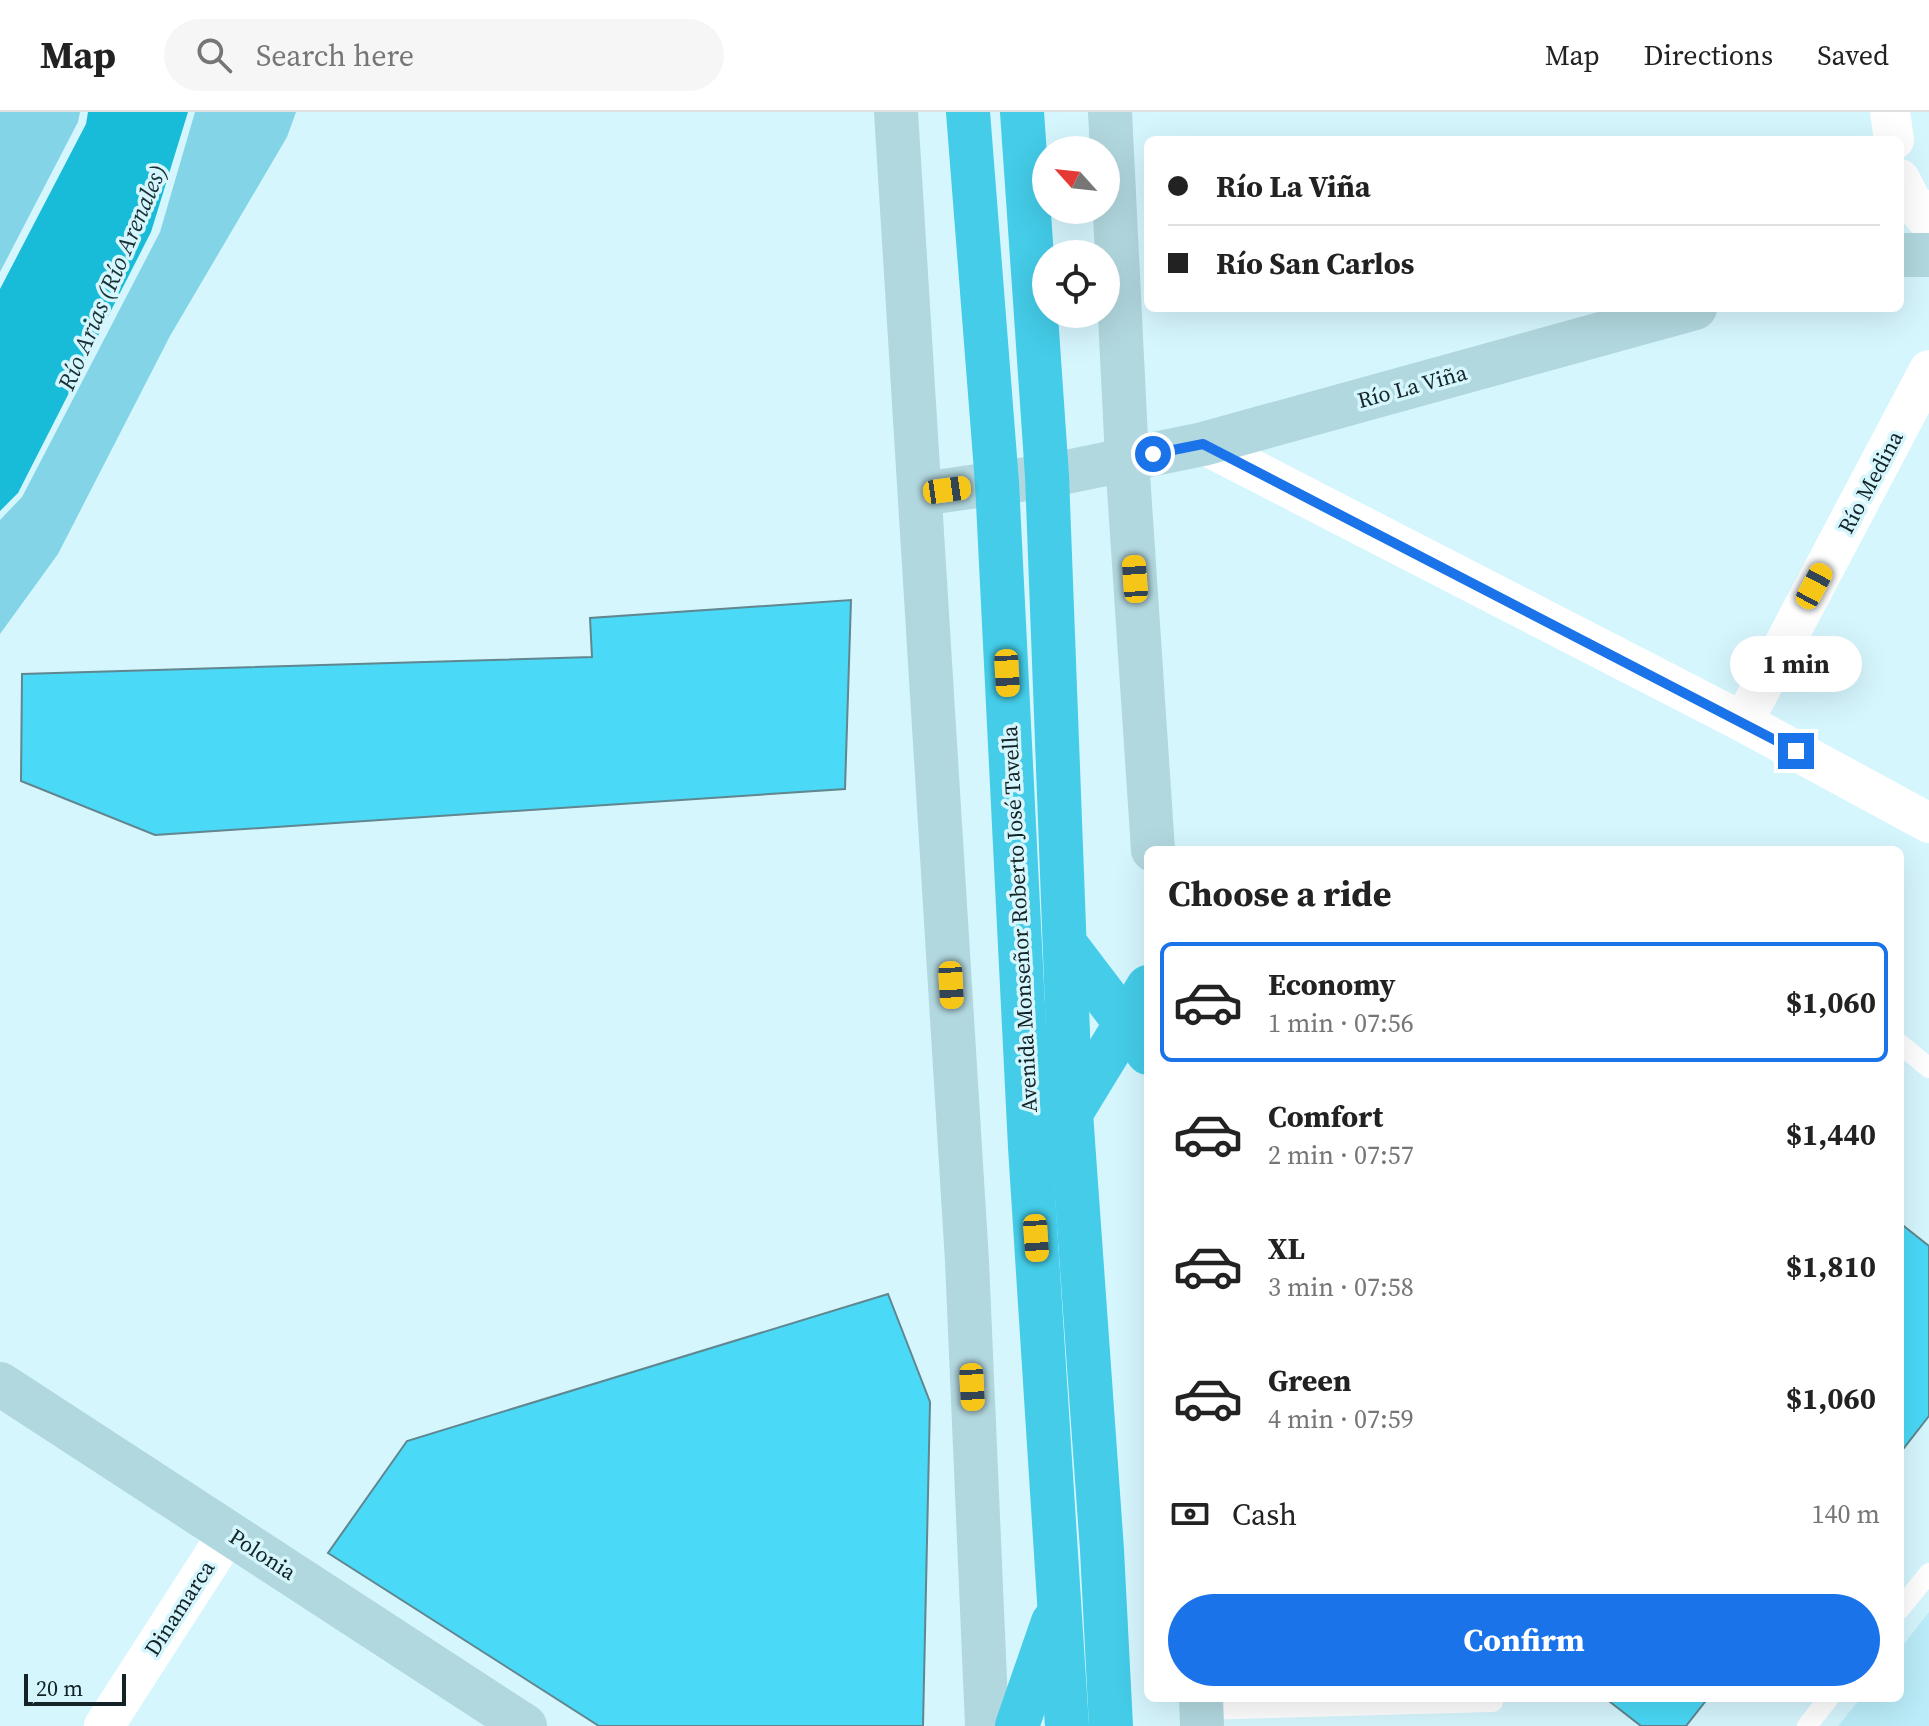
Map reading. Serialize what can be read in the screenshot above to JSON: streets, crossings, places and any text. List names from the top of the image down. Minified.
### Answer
{"streets":{"highway":["Avenida Monseñor Roberto José Tavella"],"street":["Río La Viña","Río Medina","Polonia","Dinamarca"]},"crossings":[["Río La Viña","Avenida Monseñor Roberto José Tavella"],["Polonia","Dinamarca"]],"water":["Río Arias (Río Arenales)"],"scale_bar":"20 m","north":"top left","page":{"header":"Map","search":"Search here","nav":["Map","Directions","Saved"],"banner":["Río La Viña","Río San Carlos"],"bubble":"1 min","heading":"Choose a ride","list":[{"name":"Economy","note":"1 min · 07:56","value":"$1,060"},{"name":"Comfort","note":"2 min · 07:57","value":"$1,440"},{"name":"XL","note":"3 min · 07:58","value":"$1,810"},{"name":"Green","note":"4 min · 07:59","value":"$1,060"}],"pay":["Cash","140 m"],"buttons":"Confirm","scale":"20 m"}}
